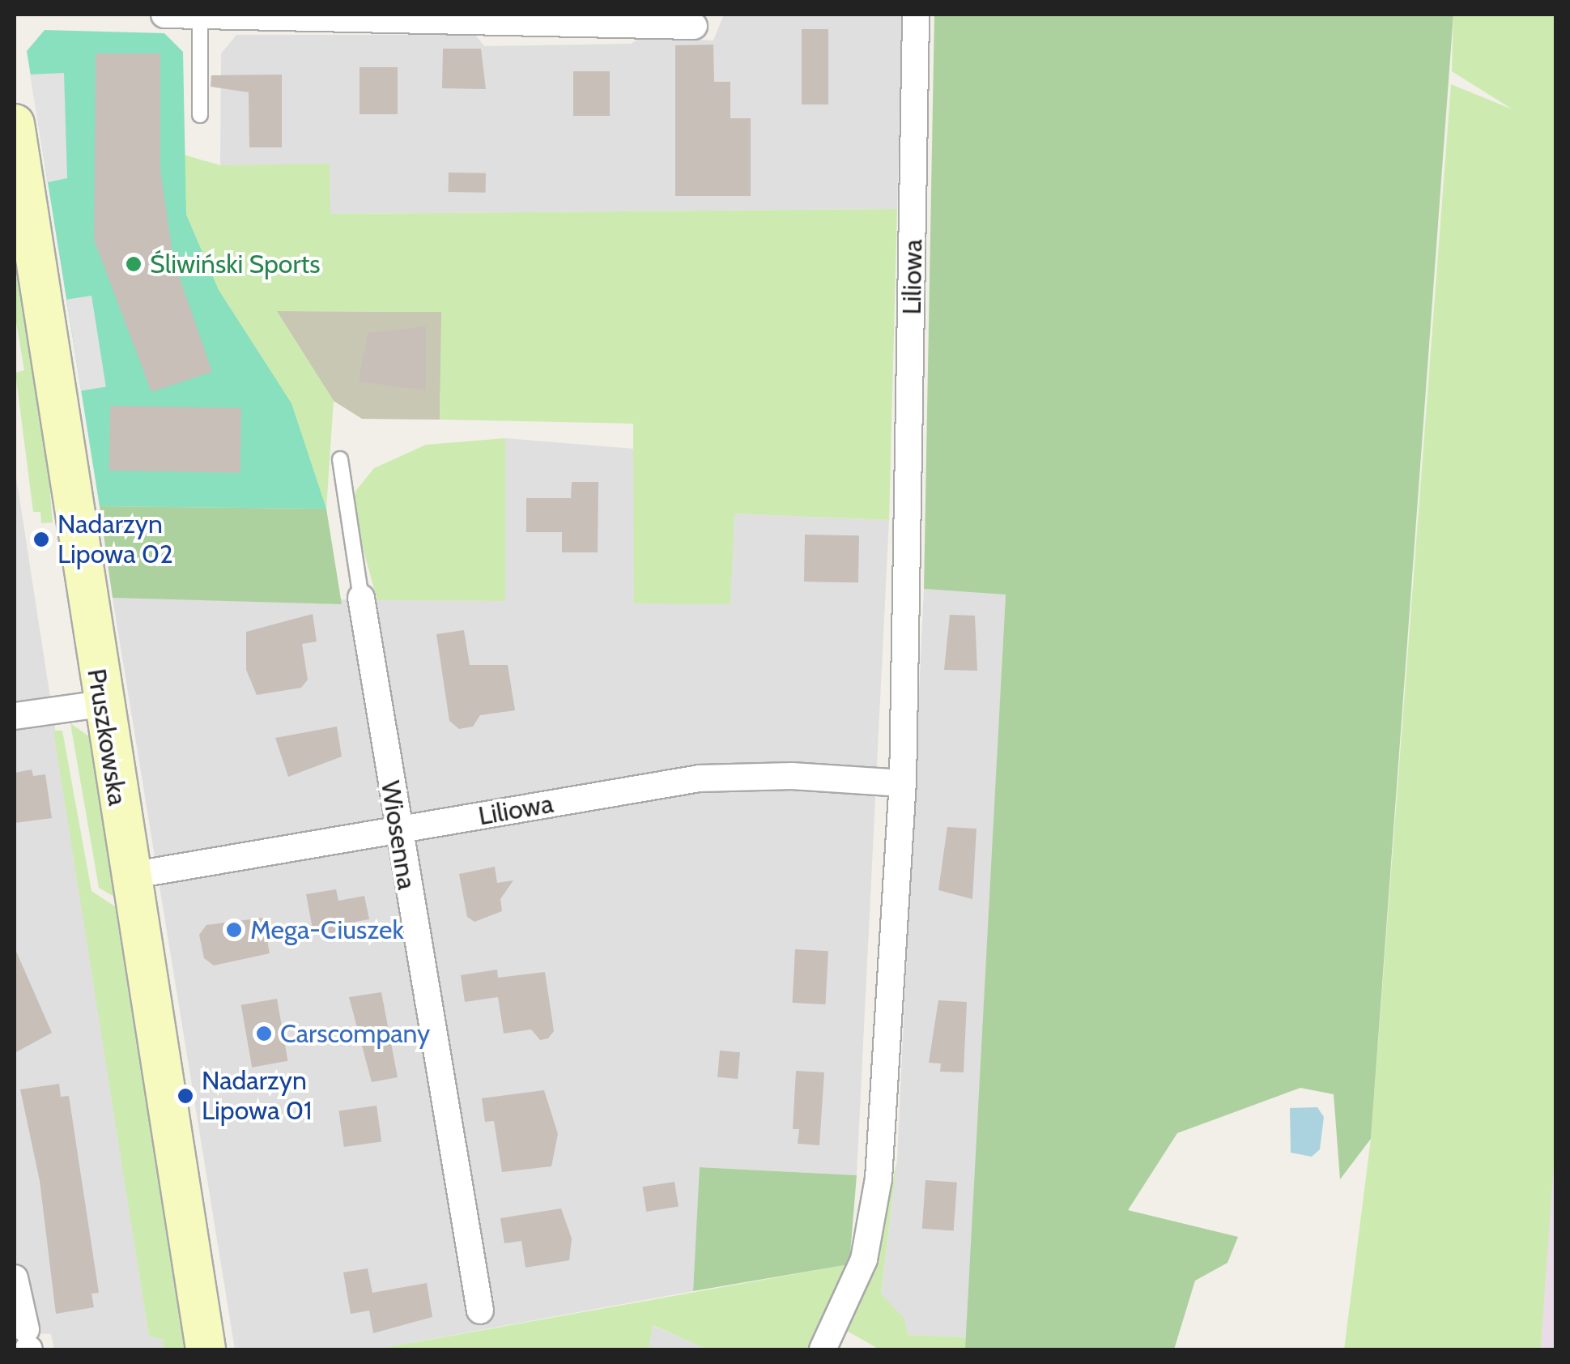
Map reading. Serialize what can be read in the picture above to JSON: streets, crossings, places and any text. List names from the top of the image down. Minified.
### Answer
{"streets":{"street":["Liliowa","Pruszkowska","Wiosenna"]},"crossings":[["Liliowa","Pruszkowska"],["Liliowa","Wiosenna"]],"places":["Śliwiński Sports","Nadarzyn Lipowa 02","Mega-Ciuszek","Carscompany","Nadarzyn Lipowa 01"]}
